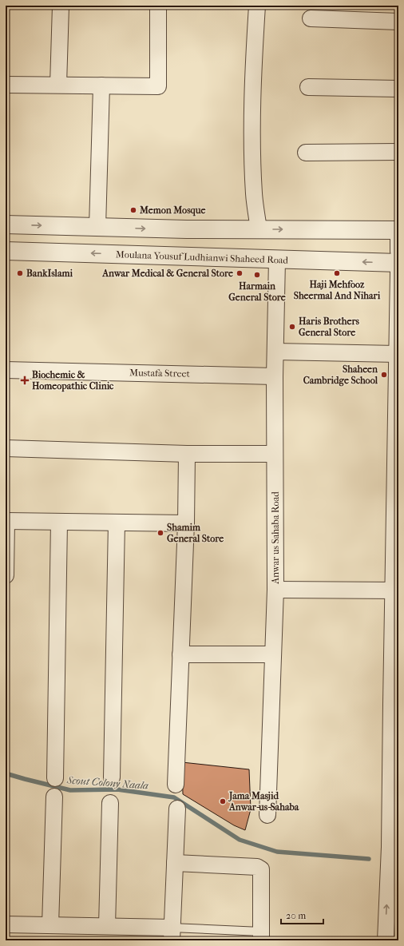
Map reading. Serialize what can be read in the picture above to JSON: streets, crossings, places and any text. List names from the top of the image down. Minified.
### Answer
{"streets":{"street":["Moulana Yousuf Ludhianwi Shaheed Road","Mustafa Street","Anwar us Sahaba Road"]},"crossings":[["Moulana Yousuf Ludhianwi Shaheed Road","Anwar us Sahaba Road"],["Mustafa Street","Anwar us Sahaba Road"]],"water":["Scout Colony Naala"],"places":{"other":["Memon Mosque","BankIslami","Anwar Medical & General Store","Haji Mehfooz Sheermal And Nihari","Harmain General Store","Haris Brothers General Store","Shaheen Cambridge School","Shamim General Store","Jama Masjid Anwar-us-Sahaba"],"health":["Biochemic & Homeopathic Clinic"]},"scale_bar":"20 m"}
